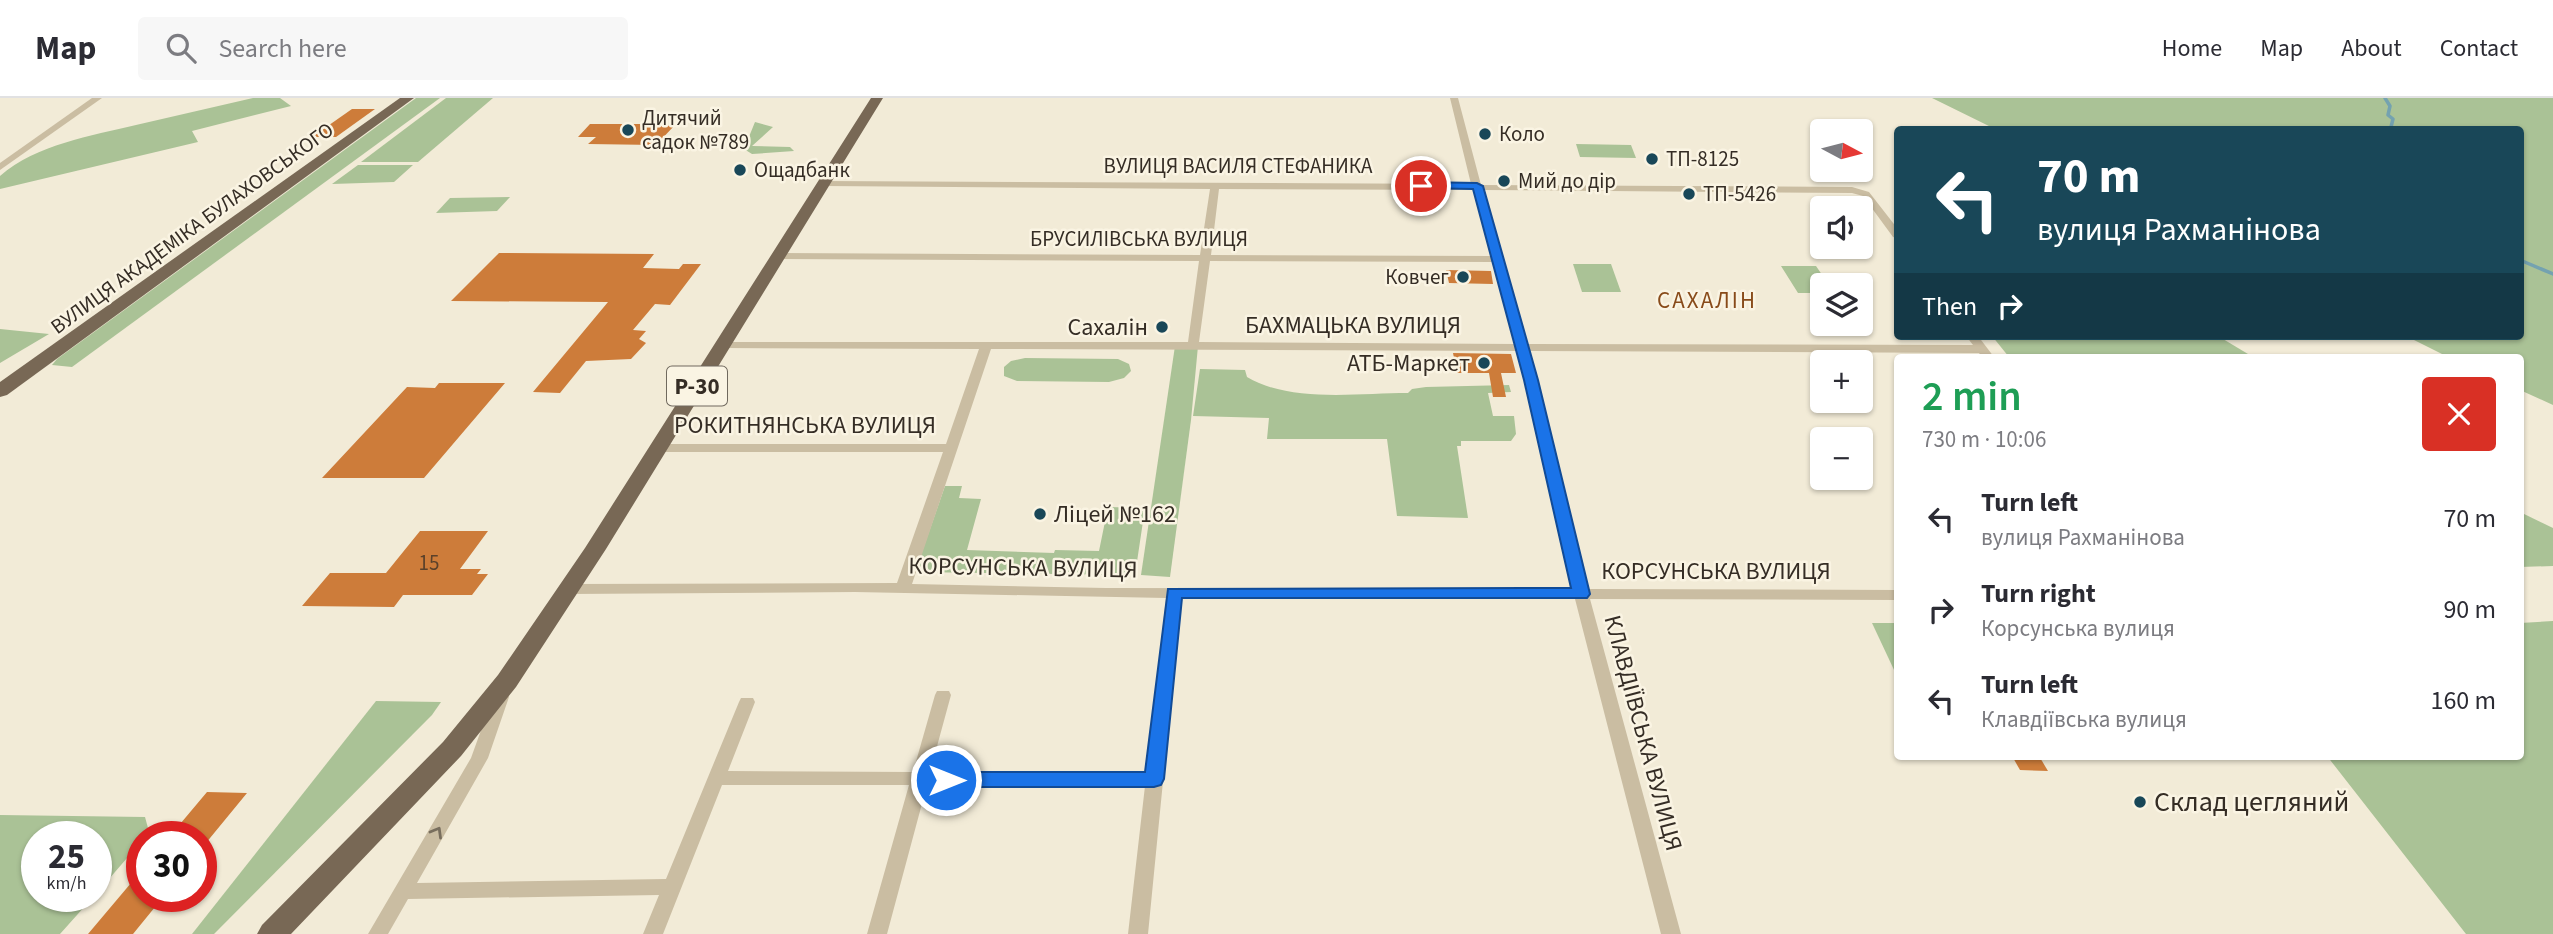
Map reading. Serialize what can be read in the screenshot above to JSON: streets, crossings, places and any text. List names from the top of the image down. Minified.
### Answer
{"streets":{"main road":["ВУЛИЦЯ АКАДЕМІКА БУЛАХОВСЬКОГО","Р-30"],"street":["ВУЛИЦЯ ВАСИЛЯ СТЕФАНИКА","БРУСИЛІВСЬКА ВУЛИЦЯ","БАХМАЦЬКА ВУЛИЦЯ","РОКИТНЯНСЬКА ВУЛИЦЯ","КОРСУНСЬКА ВУЛИЦЯ","КЛАВДІЇВСЬКА ВУЛИЦЯ"]},"crossings":[["ВУЛИЦЯ ВАСИЛЯ СТЕФАНИКА","Р-30"],["ВУЛИЦЯ ВАСИЛЯ СТЕФАНИКА","КЛАВДІЇВСЬКА ВУЛИЦЯ"],["БРУСИЛІВСЬКА ВУЛИЦЯ","Р-30"],["БРУСИЛІВСЬКА ВУЛИЦЯ","КЛАВДІЇВСЬКА ВУЛИЦЯ"],["БАХМАЦЬКА ВУЛИЦЯ","Р-30"],["БАХМАЦЬКА ВУЛИЦЯ","РОКИТНЯНСЬКА ВУЛИЦЯ"],["БАХМАЦЬКА ВУЛИЦЯ","КЛАВДІЇВСЬКА ВУЛИЦЯ"],["Р-30","РОКИТНЯНСЬКА ВУЛИЦЯ"],["Р-30","КОРСУНСЬКА ВУЛИЦЯ"],["РОКИТНЯНСЬКА ВУЛИЦЯ","КОРСУНСЬКА ВУЛИЦЯ"],["КОРСУНСЬКА ВУЛИЦЯ","КЛАВДІЇВСЬКА ВУЛИЦЯ"]],"districts":["САХАЛІН"],"places":["Дитячий садок №789","Коло","ТП-8125","Ощадбанк","Мий до дір","ТП-5426","Ковчег","Сахалін","АТБ-Маркет","Ліцей №162","Склад цегляний"],"house_numbers":["15"],"north":"right","page":{"header":"Map","search":"Search here","nav":["Home","Map","About","Contact"],"map_buttons":["+","−"],"turn":["70 m","вулиця Рахманінова"],"then":"Then","heading":["2 min","730 m · 10:06"],"list":[{"name":"Turn left","note":"вулиця Рахманінова","value":"70 m"},{"name":"Turn right","note":"Корсунська вулиця","value":"90 m"},{"name":"Turn left","note":"Клавдіївська вулиця","value":"160 m"}],"speed":"25 km/h","limit":"30"}}
